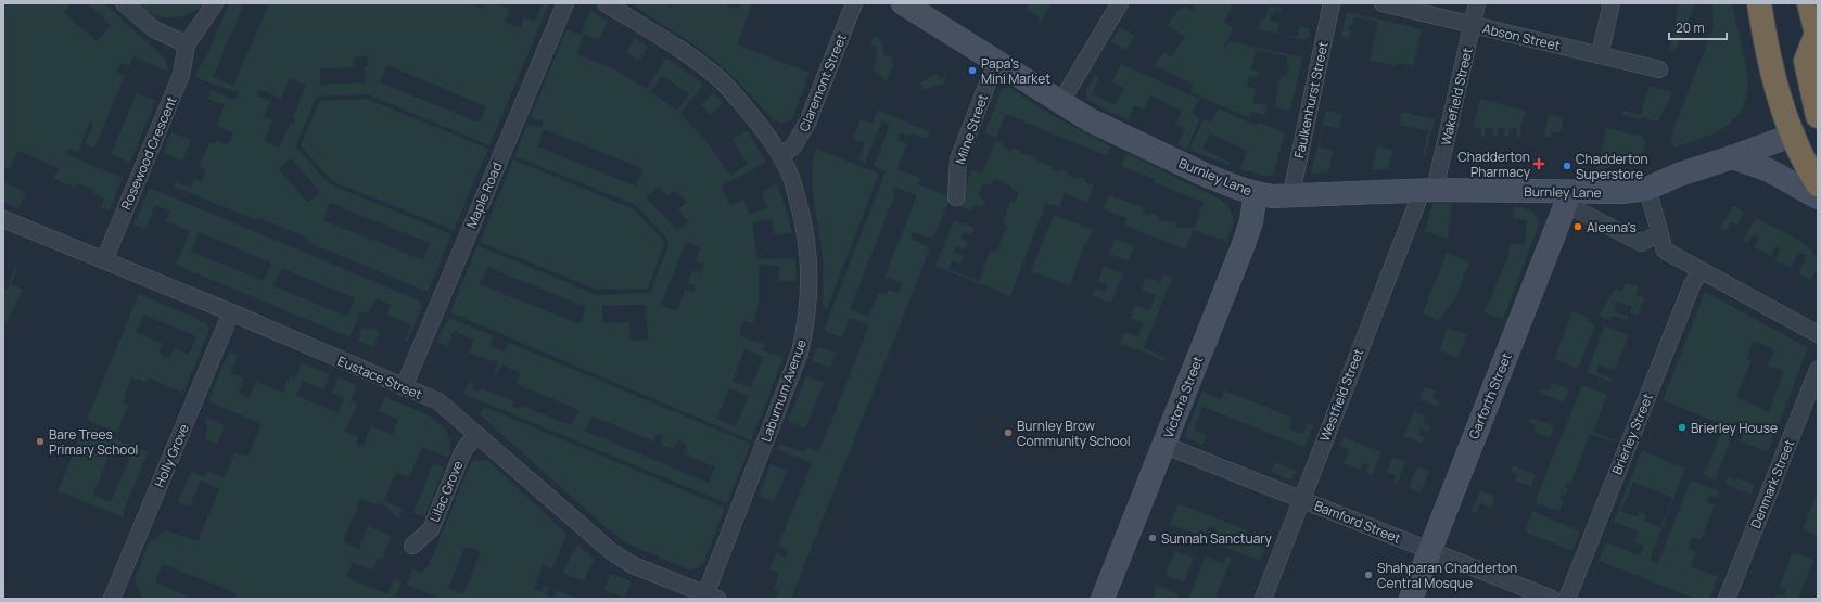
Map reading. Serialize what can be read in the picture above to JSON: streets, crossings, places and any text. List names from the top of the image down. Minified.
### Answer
{"streets":{"street":["Abson Street","Claremont Street","Wakefield Street","Faulkenhurst Street","Milne Street","Rosewood Crescent","Burnley Lane","Maple Road","Eustace Street","Laburnum Avenue","Westfield Street","Garforth Street","Victoria Street","Brierley Street","Holly Grove","Denmark Street","Lilac Grove","Bamford Street"]},"crossings":[["Abson Street","Wakefield Street"],["Claremont Street","Laburnum Avenue"],["Wakefield Street","Burnley Lane"],["Wakefield Street","Westfield Street"],["Faulkenhurst Street","Burnley Lane"],["Milne Street","Burnley Lane"],["Rosewood Crescent","Eustace Street"],["Burnley Lane","Westfield Street"],["Burnley Lane","Garforth Street"],["Burnley Lane","Victoria Street"],["Maple Road","Eustace Street"],["Eustace Street","Laburnum Avenue"],["Eustace Street","Holly Grove"],["Eustace Street","Lilac Grove"],["Westfield Street","Bamford Street"],["Garforth Street","Bamford Street"],["Victoria Street","Bamford Street"]],"places":{"other":["Papa's Mini Market","Chadderton Superstore","Aleena's","Brierley House","Burnley Brow Community School","Bare Trees Primary School","Sunnah Sanctuary","Shahparan Chadderton Central Mosque"],"health":["Chadderton Pharmacy"]},"scale_bar":"20 m"}
